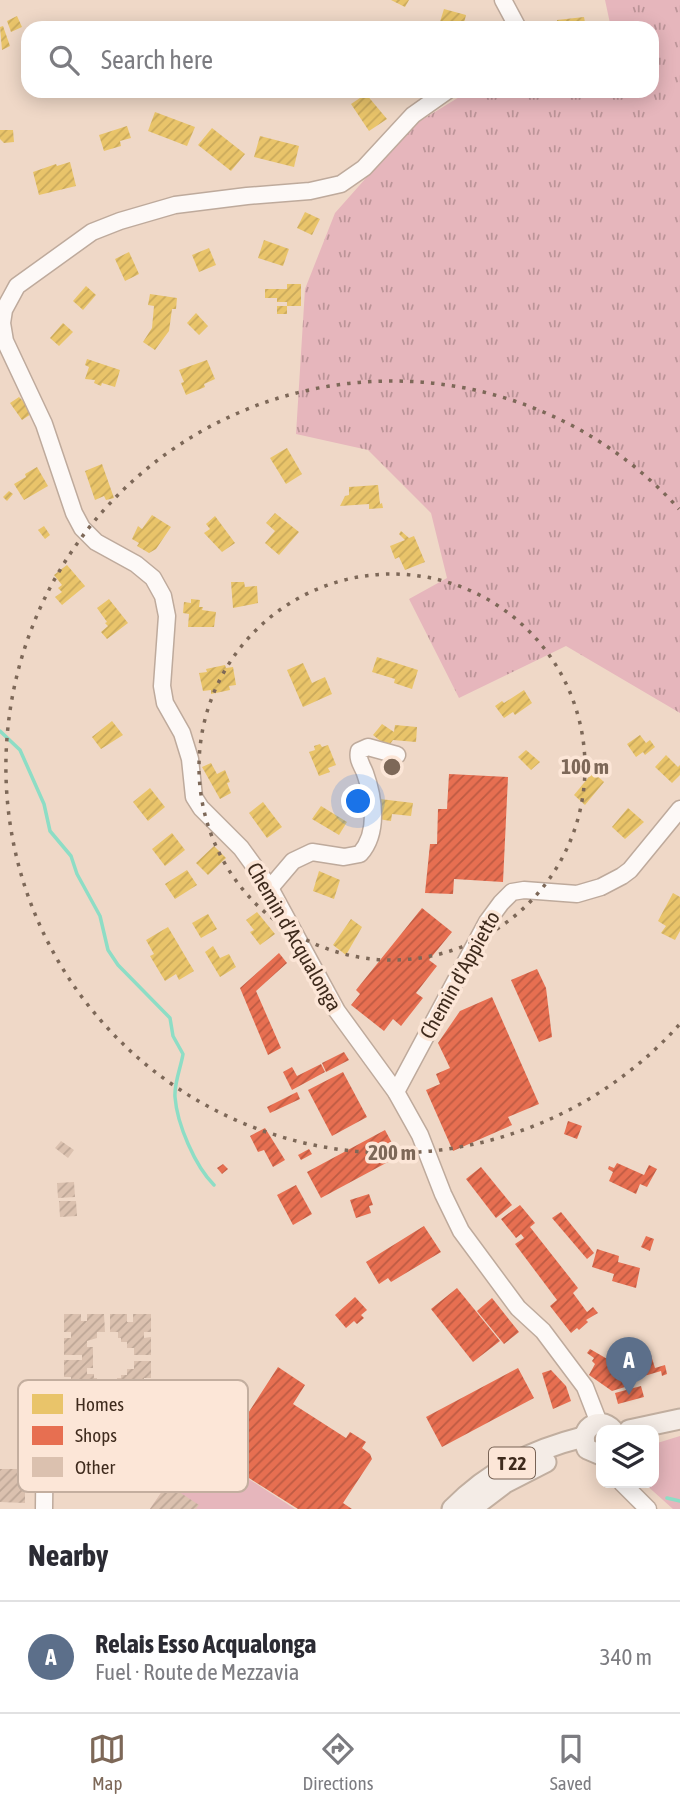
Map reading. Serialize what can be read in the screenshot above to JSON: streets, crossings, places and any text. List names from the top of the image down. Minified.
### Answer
{"streets":{"main road":["T 22"],"street":["Chemin d'Acqualonga","Chemin d'Appietto"]},"crossings":[["Chemin d'Acqualonga","Chemin d'Appietto"]],"legend":["Homes","Shops","Other"],"page":{"search":"Search here","pins":"A","heading":"Nearby","list":[{"mark":"A","name":"Relais Esso Acqualonga","note":"Fuel · Route de Mezzavia","value":"340 m"}],"nav":["Map","Directions","Saved"]},"rings":["100 m","200 m"]}
